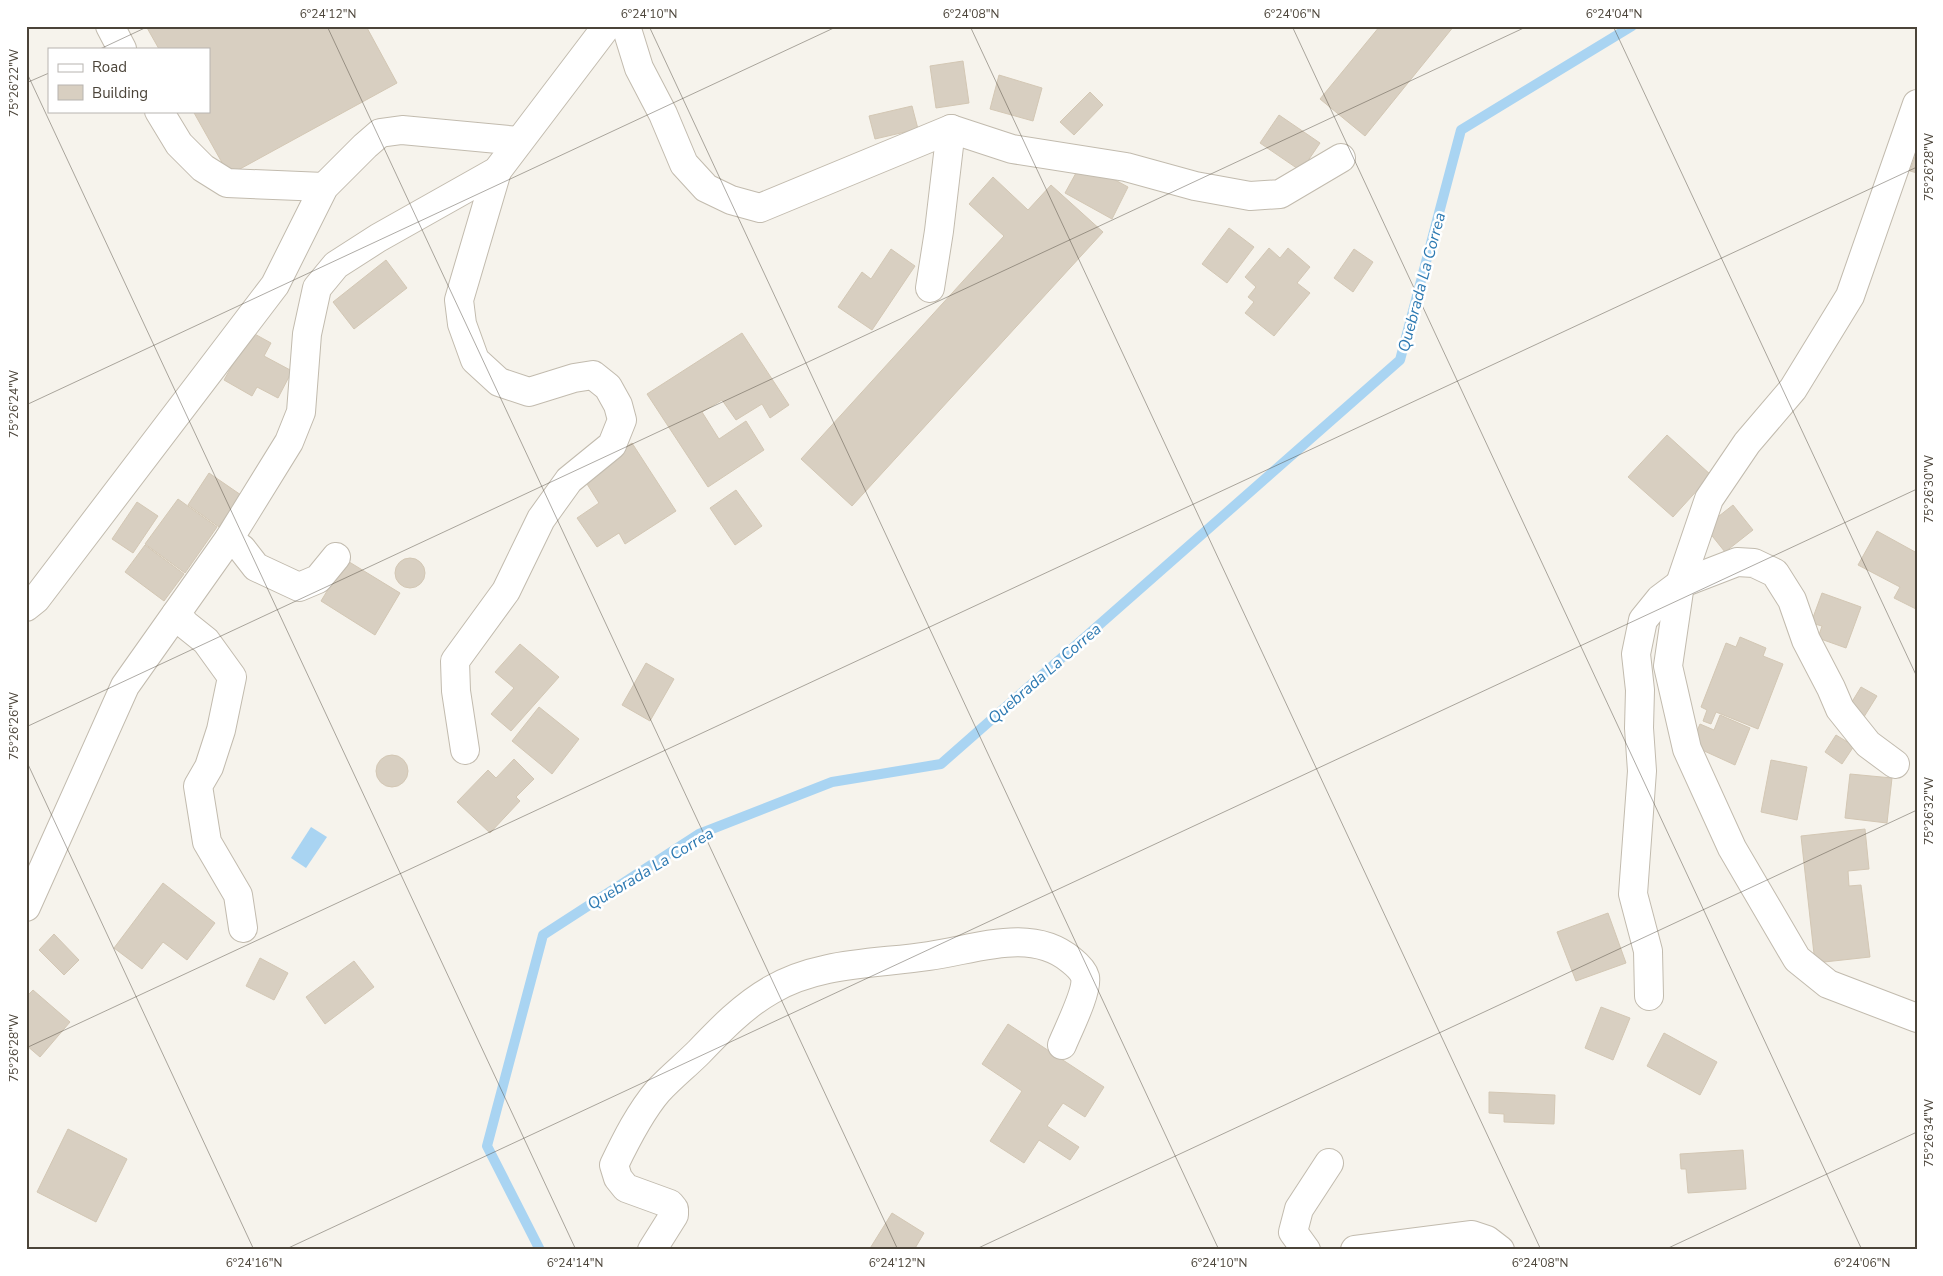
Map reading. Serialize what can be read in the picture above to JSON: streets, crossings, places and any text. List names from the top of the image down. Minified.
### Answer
{"water":["Quebrada La Correa"],"legend":["Road","Building"],"coordinates":["6°24'12\"N","6°24'10\"N","6°24'08\"N","6°24'06\"N","6°24'04\"N","75°26'22\"W","75°26'28\"W","75°26'24\"W","75°26'30\"W","75°26'26\"W","75°26'32\"W","75°26'34\"W","6°24'16\"N","6°24'14\"N"]}
